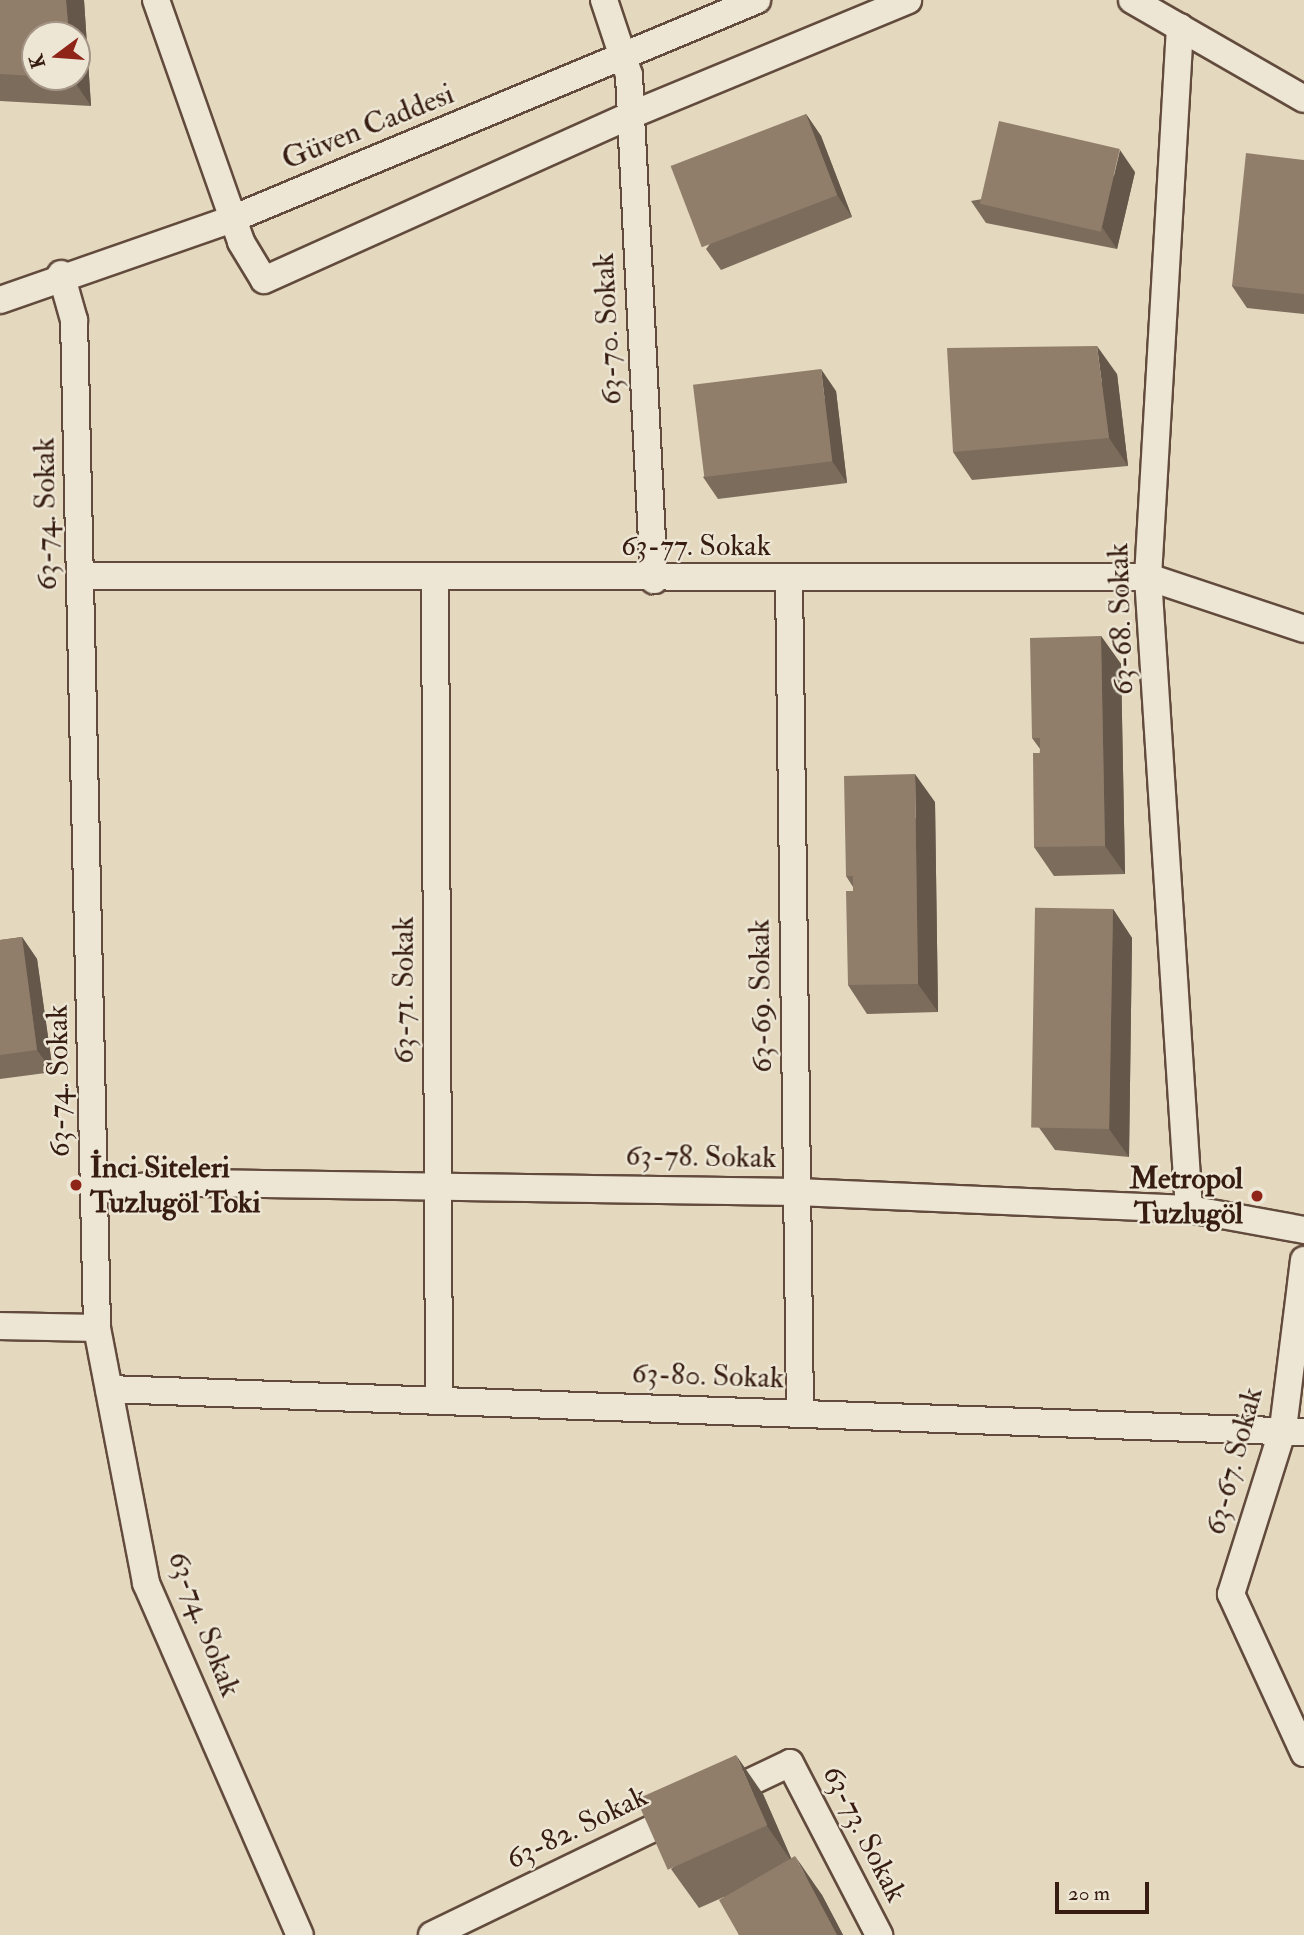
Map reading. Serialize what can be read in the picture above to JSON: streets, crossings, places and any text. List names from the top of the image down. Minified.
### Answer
{"streets":{"street":["Güven Caddesi","63-70. Sokak","63-74. Sokak","63-77. Sokak","63-68. Sokak","63-71. Sokak","63-69. Sokak","63-78. Sokak","63-80. Sokak","63-67. Sokak","63-82. Sokak","63-73. Sokak"]},"crossings":[["Güven Caddesi","63-70. Sokak"],["Güven Caddesi","63-74. Sokak"],["63-70. Sokak","63-77. Sokak"],["63-74. Sokak","63-77. Sokak"],["63-74. Sokak","63-78. Sokak"],["63-74. Sokak","63-80. Sokak"],["63-77. Sokak","63-68. Sokak"],["63-77. Sokak","63-71. Sokak"],["63-77. Sokak","63-69. Sokak"],["63-68. Sokak","63-78. Sokak"],["63-71. Sokak","63-78. Sokak"],["63-71. Sokak","63-80. Sokak"],["63-69. Sokak","63-78. Sokak"],["63-69. Sokak","63-80. Sokak"],["63-80. Sokak","63-67. Sokak"],["63-82. Sokak","63-73. Sokak"]],"places":["İnci Siteleri Tuzlugöl Toki","Metropol Tuzlugöl"],"scale_bar":"20 m","north":"left"}
